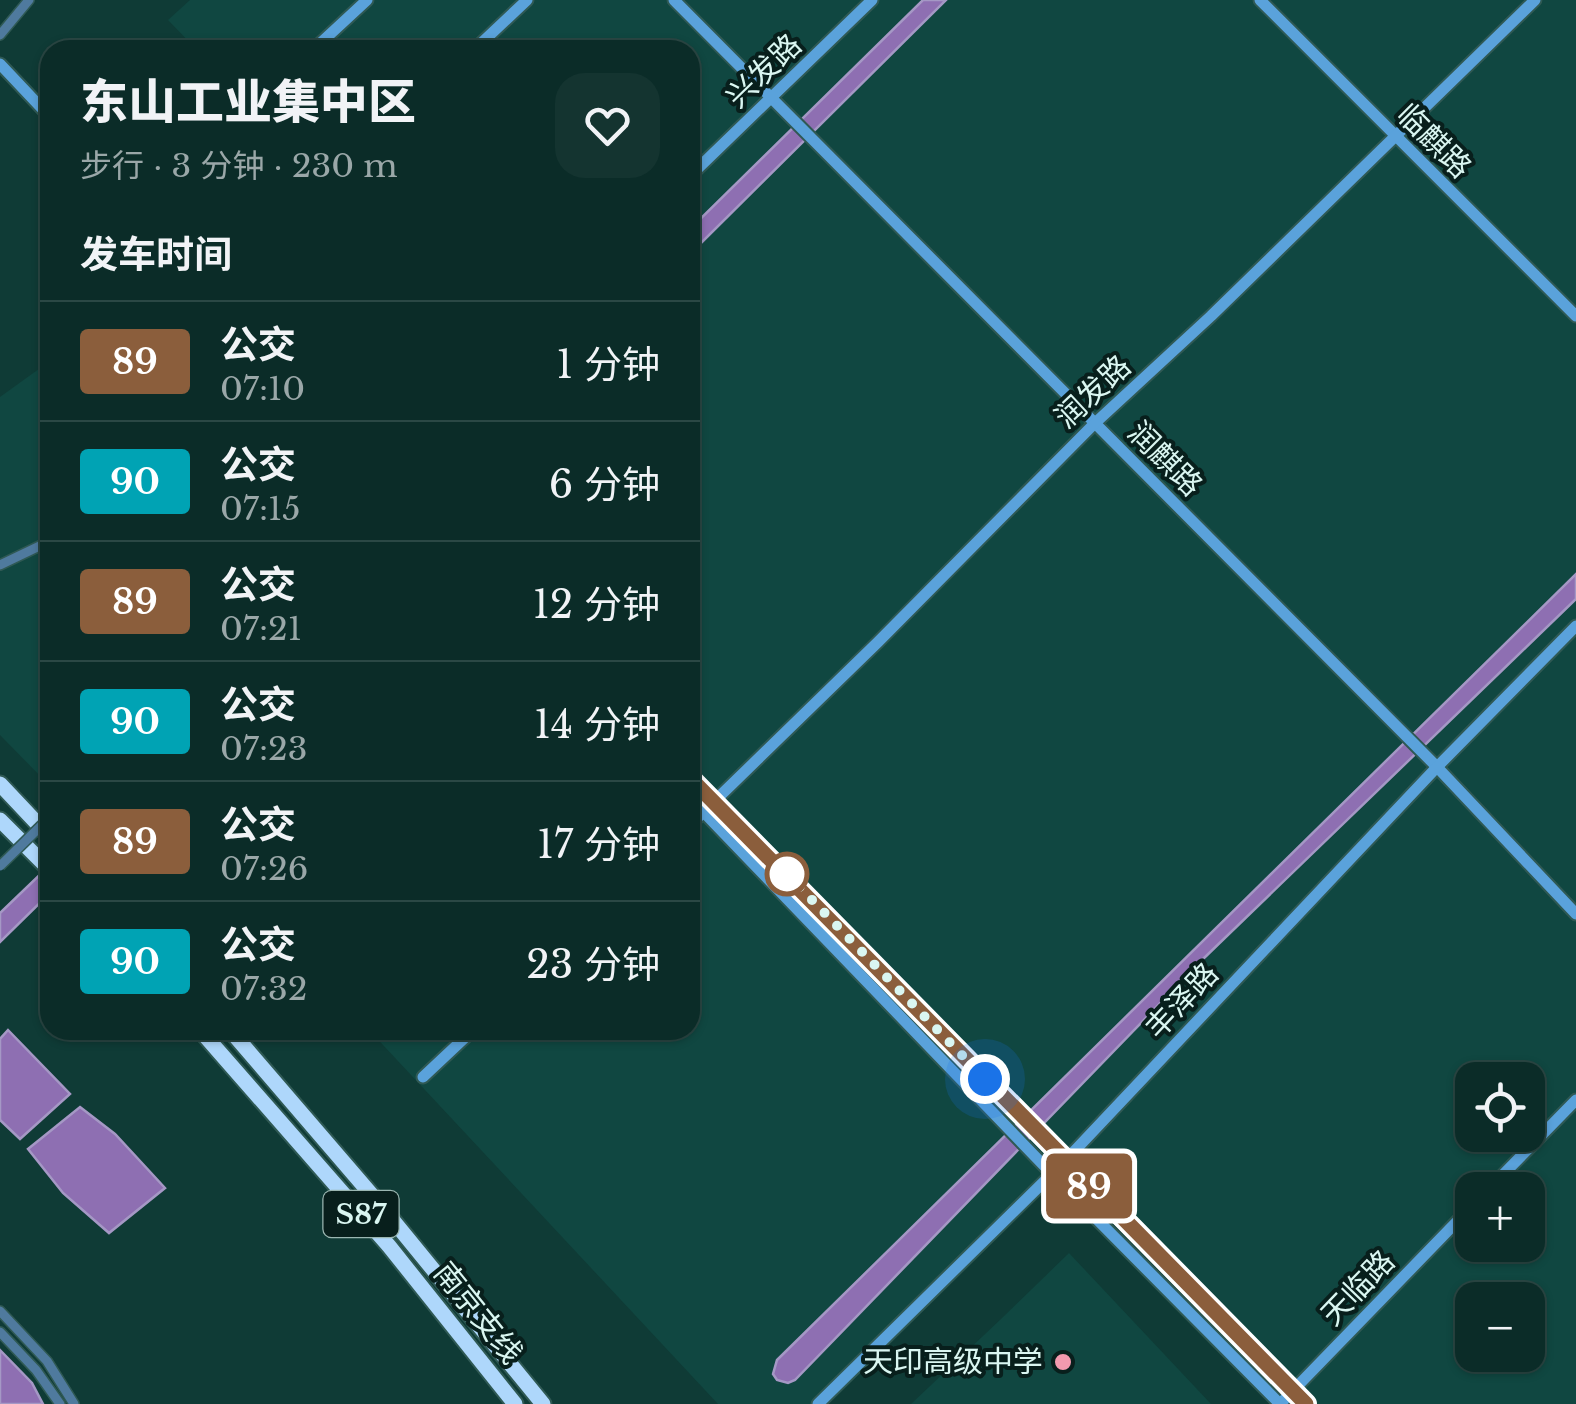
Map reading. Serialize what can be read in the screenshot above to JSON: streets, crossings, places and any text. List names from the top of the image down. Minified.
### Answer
{"streets":{"highway":["S87","南京支线"],"main road":["兴发路","临麒路","润发路","润麒路","丰泽路","天临路"]},"crossings":[["兴发路","润麒路"],["临麒路","润发路"],["润发路","润麒路"],["润麒路","丰泽路"]],"places":["天印高级中学"],"lines":["bus line 89"],"page":{"on_map":"89","heading":[["东山工业集中区","步行 · 3 分钟 · 230 m"],"发车时间"],"list":[{"mark":"89","name":"公交","note":"07:10","value":"1 分钟"},{"mark":"90","name":"公交","note":"07:15","value":"6 分钟"},{"mark":"89","name":"公交","note":"07:21","value":"12 分钟"},{"mark":"90","name":"公交","note":"07:23","value":"14 分钟"},{"mark":"89","name":"公交","note":"07:26","value":"17 分钟"},{"mark":"90","name":"公交","note":"07:32","value":"23 分钟"}],"map_buttons":["+","−"]}}
